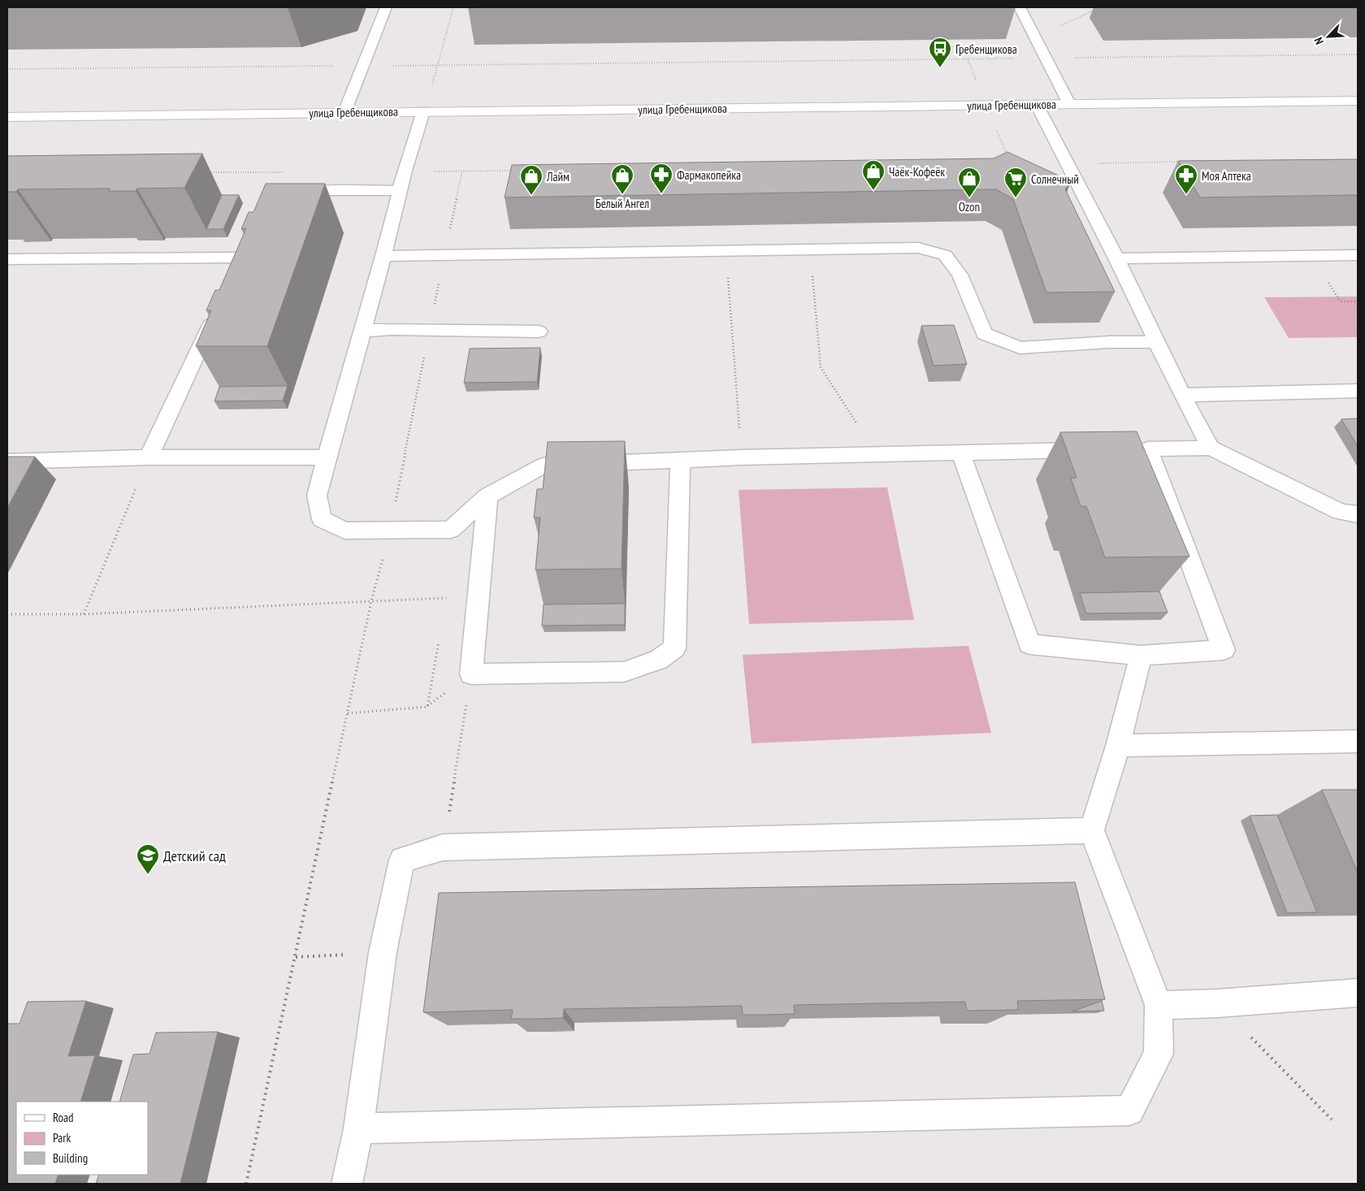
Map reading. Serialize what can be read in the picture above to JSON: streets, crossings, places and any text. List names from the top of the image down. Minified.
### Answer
{"streets":{"street":["улица Гребенщикова"]},"places":{"bus stop":["Гребенщикова"],"shop":["Чаёк-Кофеёк","Белый Ангел","Лайм","Ozon"],"pharmacy":["Фармакопейка","Моя Аптека"],"supermarket":["Солнечный"],"school or university":["Детский сад"]},"legend":["Road","Park","Building"],"north":"bottom left"}
